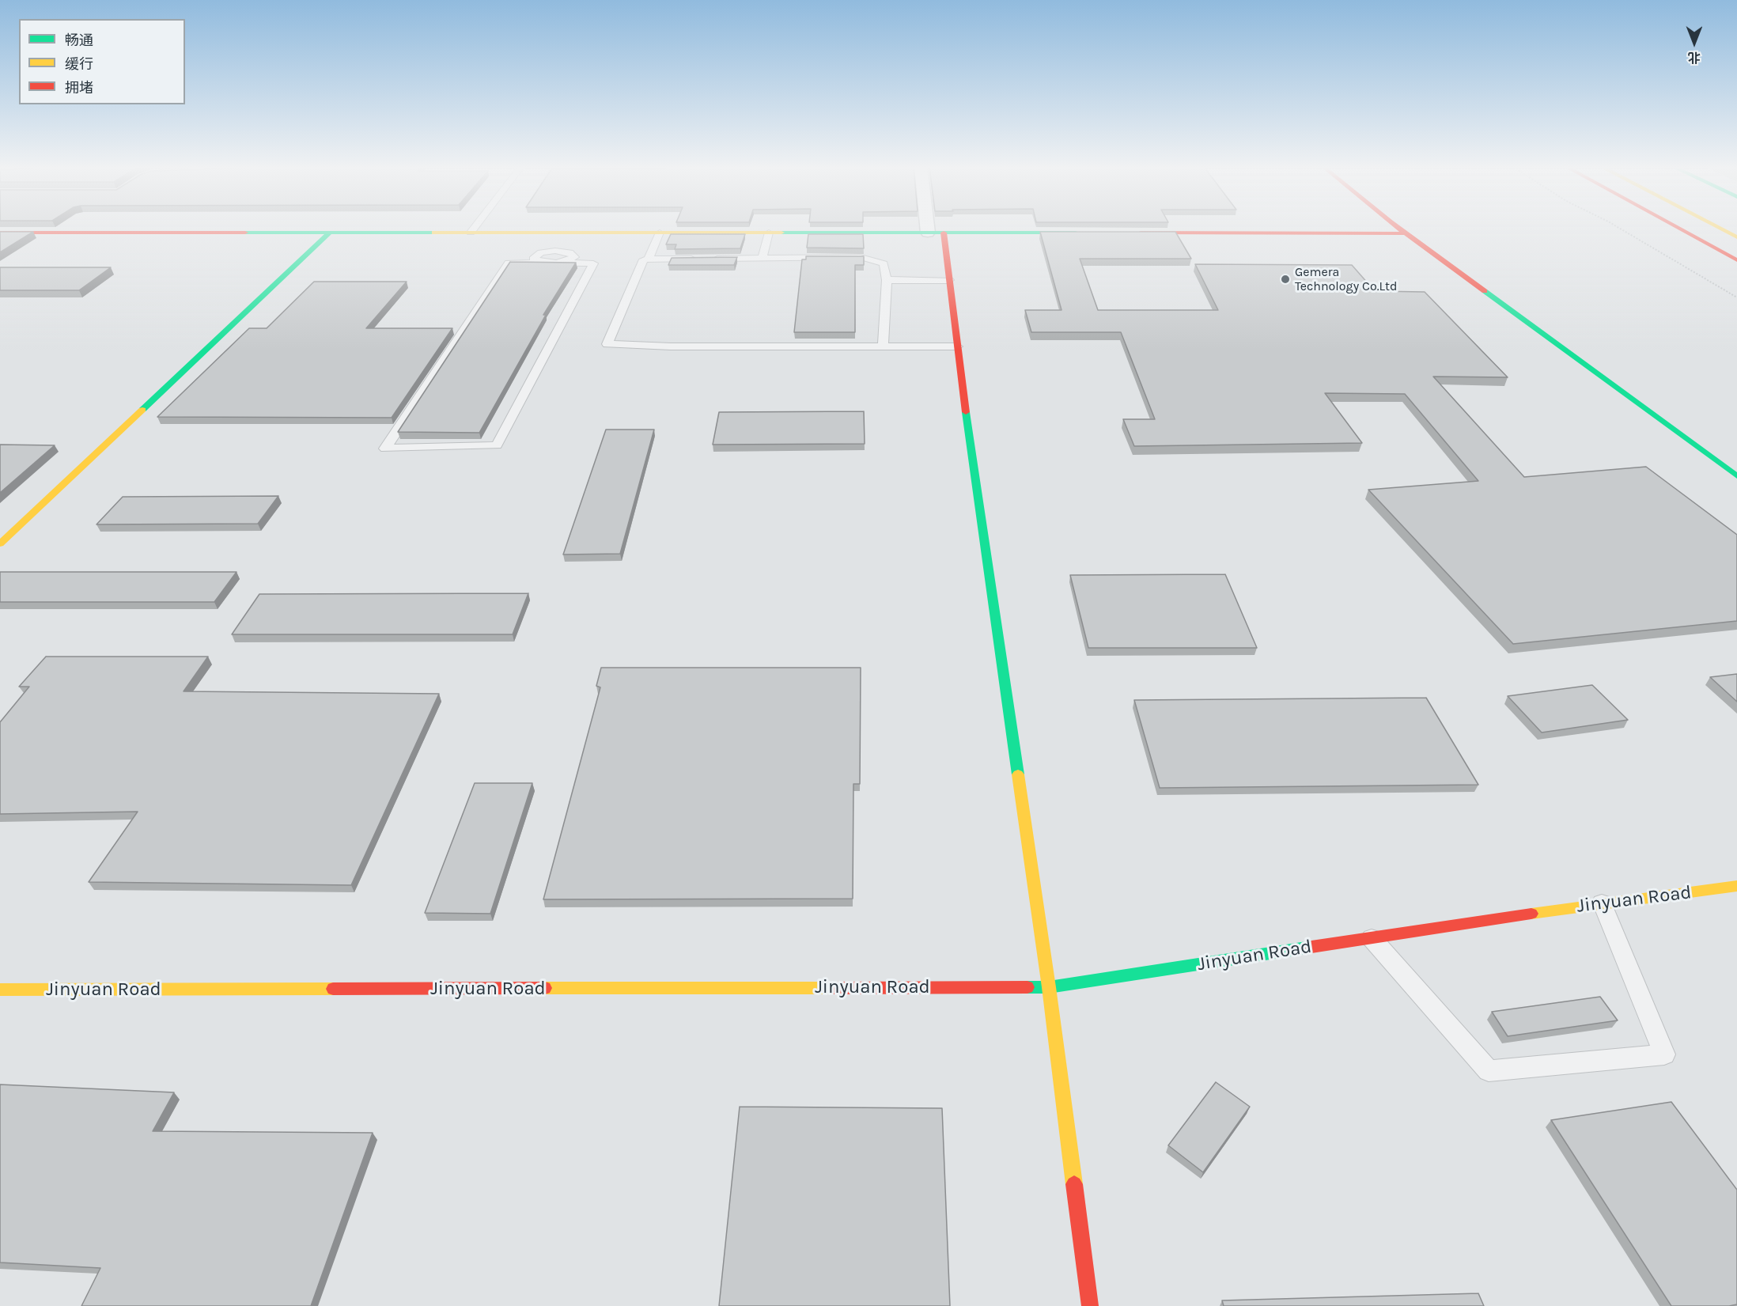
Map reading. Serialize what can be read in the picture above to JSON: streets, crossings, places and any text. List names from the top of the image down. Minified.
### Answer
{"streets":{"main road":["Jinyuan Road"]},"places":["Gemera Technology Co.Ltd"],"legend":["畅通","缓行","拥堵"],"north":"bottom"}
